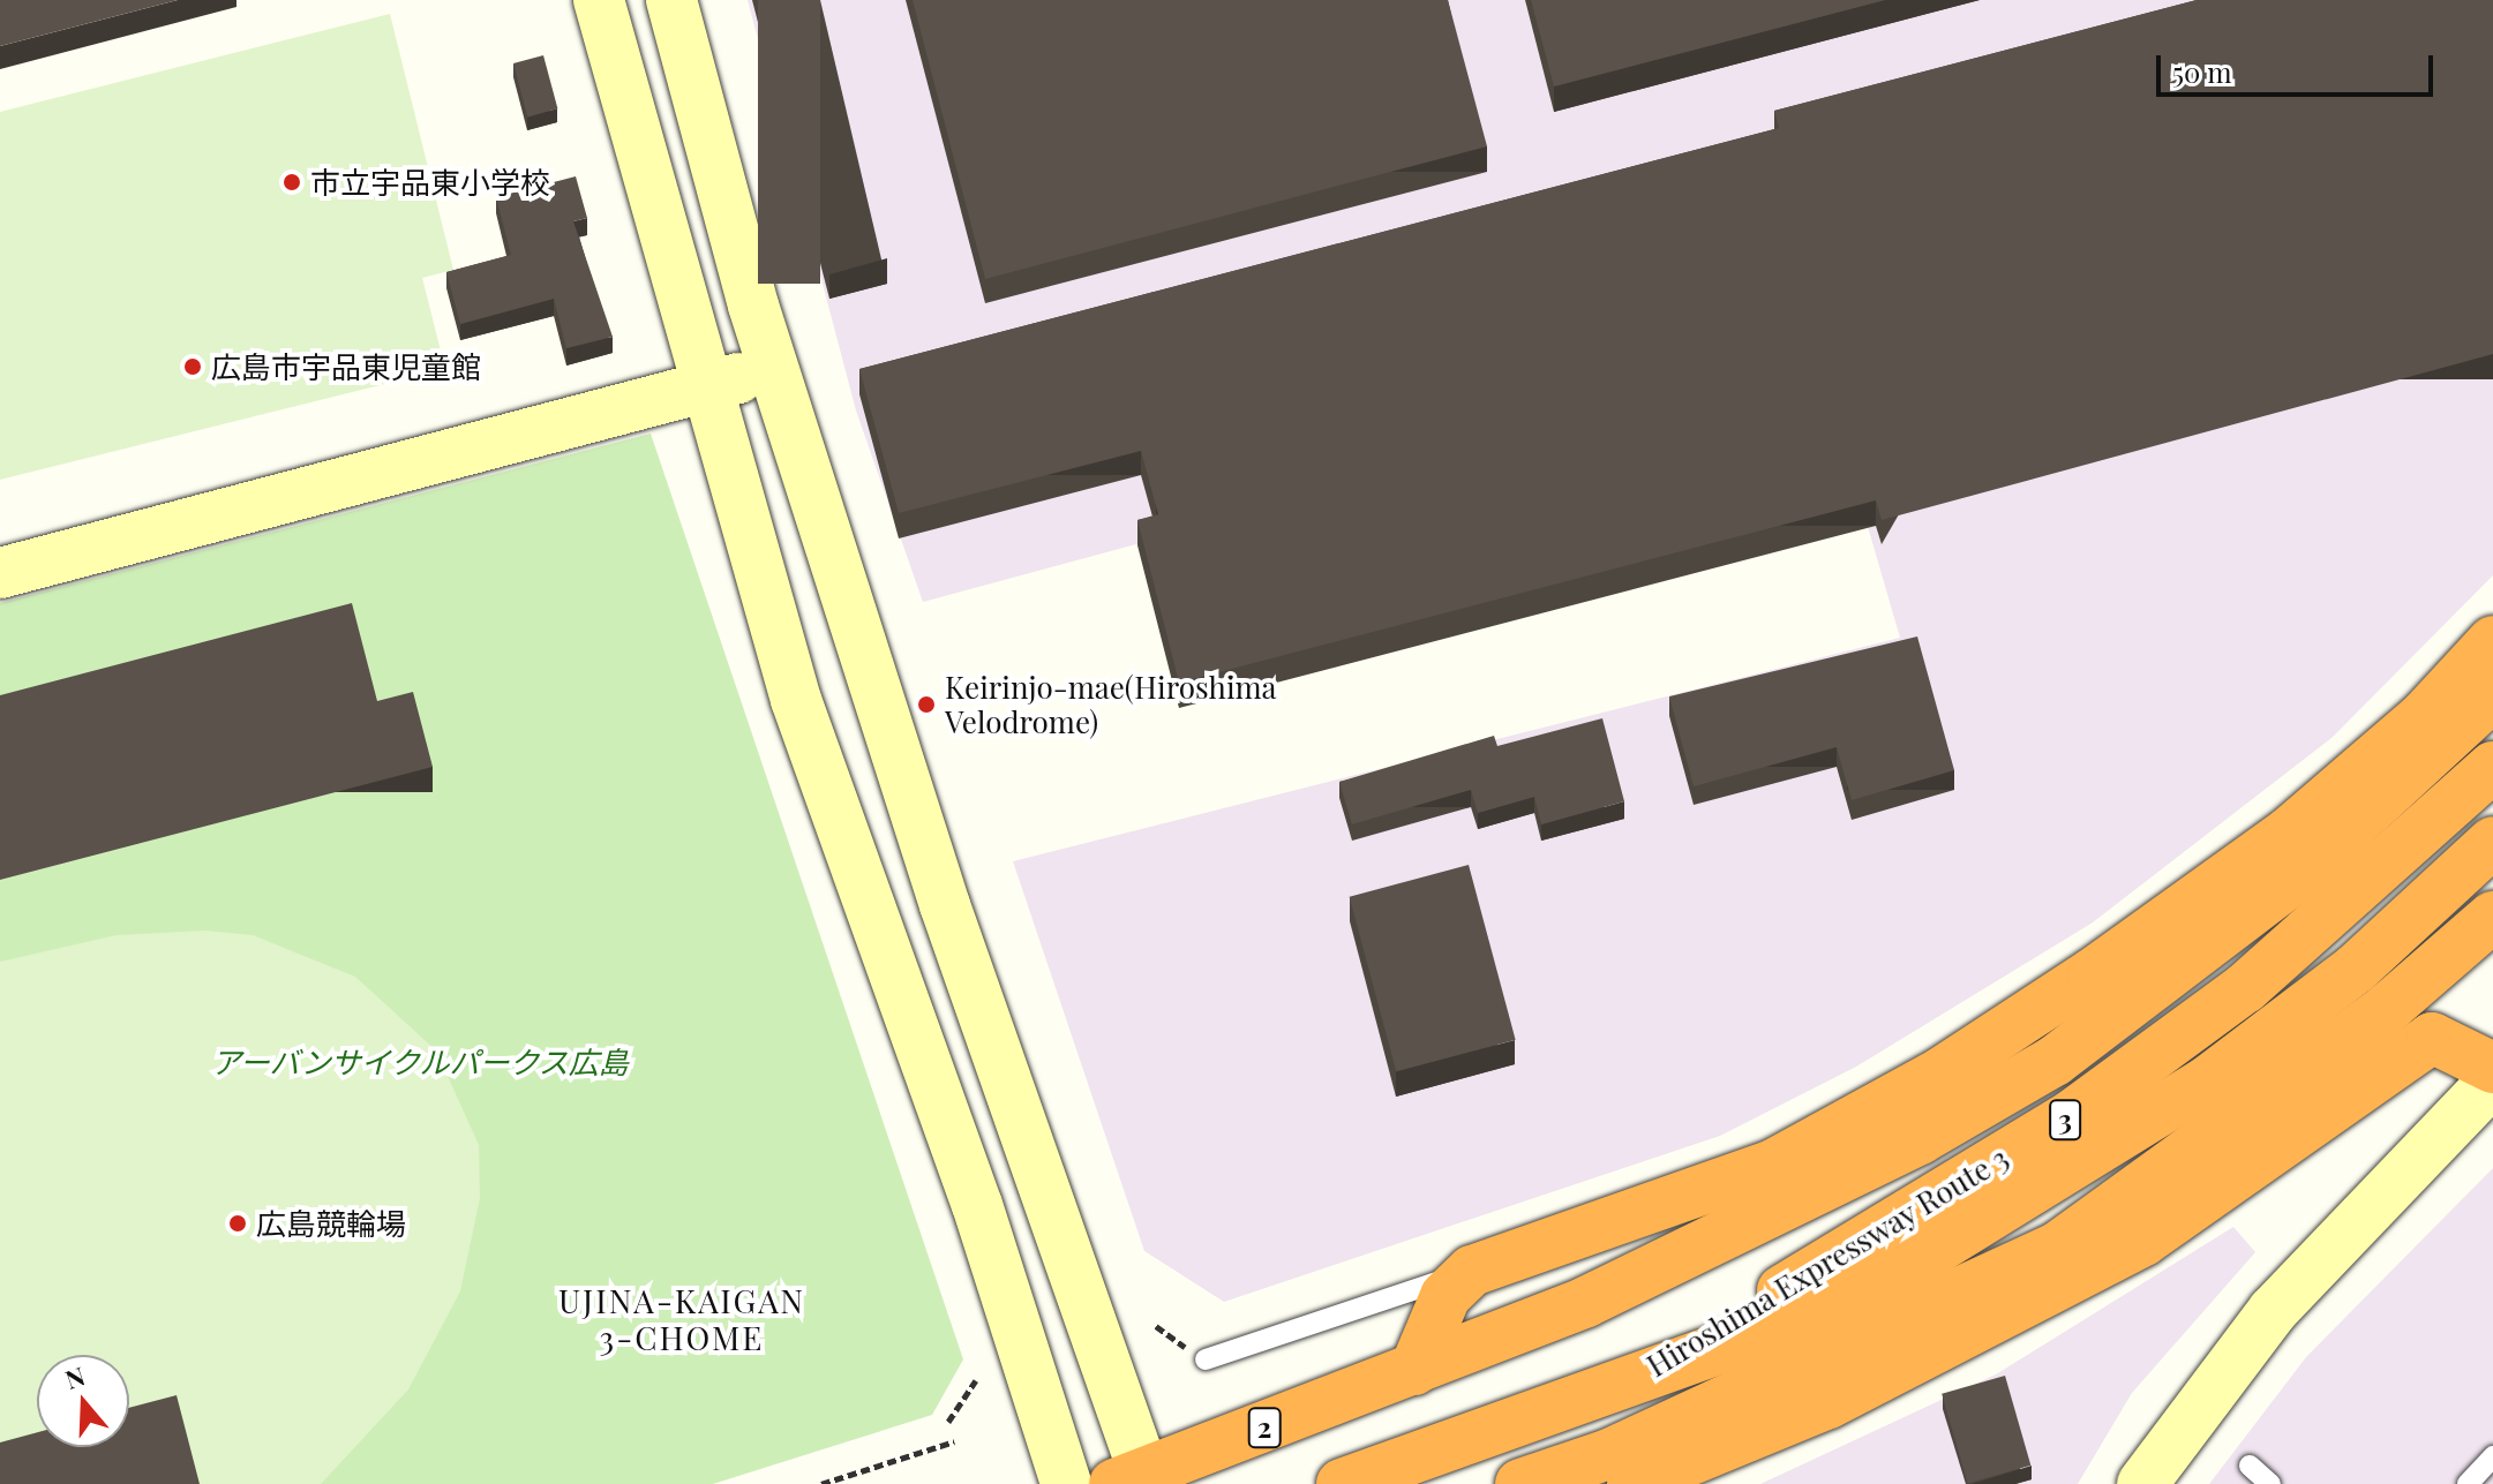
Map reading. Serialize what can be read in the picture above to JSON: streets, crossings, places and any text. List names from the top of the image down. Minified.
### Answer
{"streets":{"highway":["3","Hiroshima Expressway Route 3","2"]},"districts":["UJINA-KAIGAN 3-CHOME"],"parks":["アーバンサイクルパークス広島"],"places":["市立宇品東小学校","広島市宇品東児童館","Keirinjo-mae(Hiroshima Velodrome)","広島競輪場"],"scale_bar":"50 m","north":"top"}
